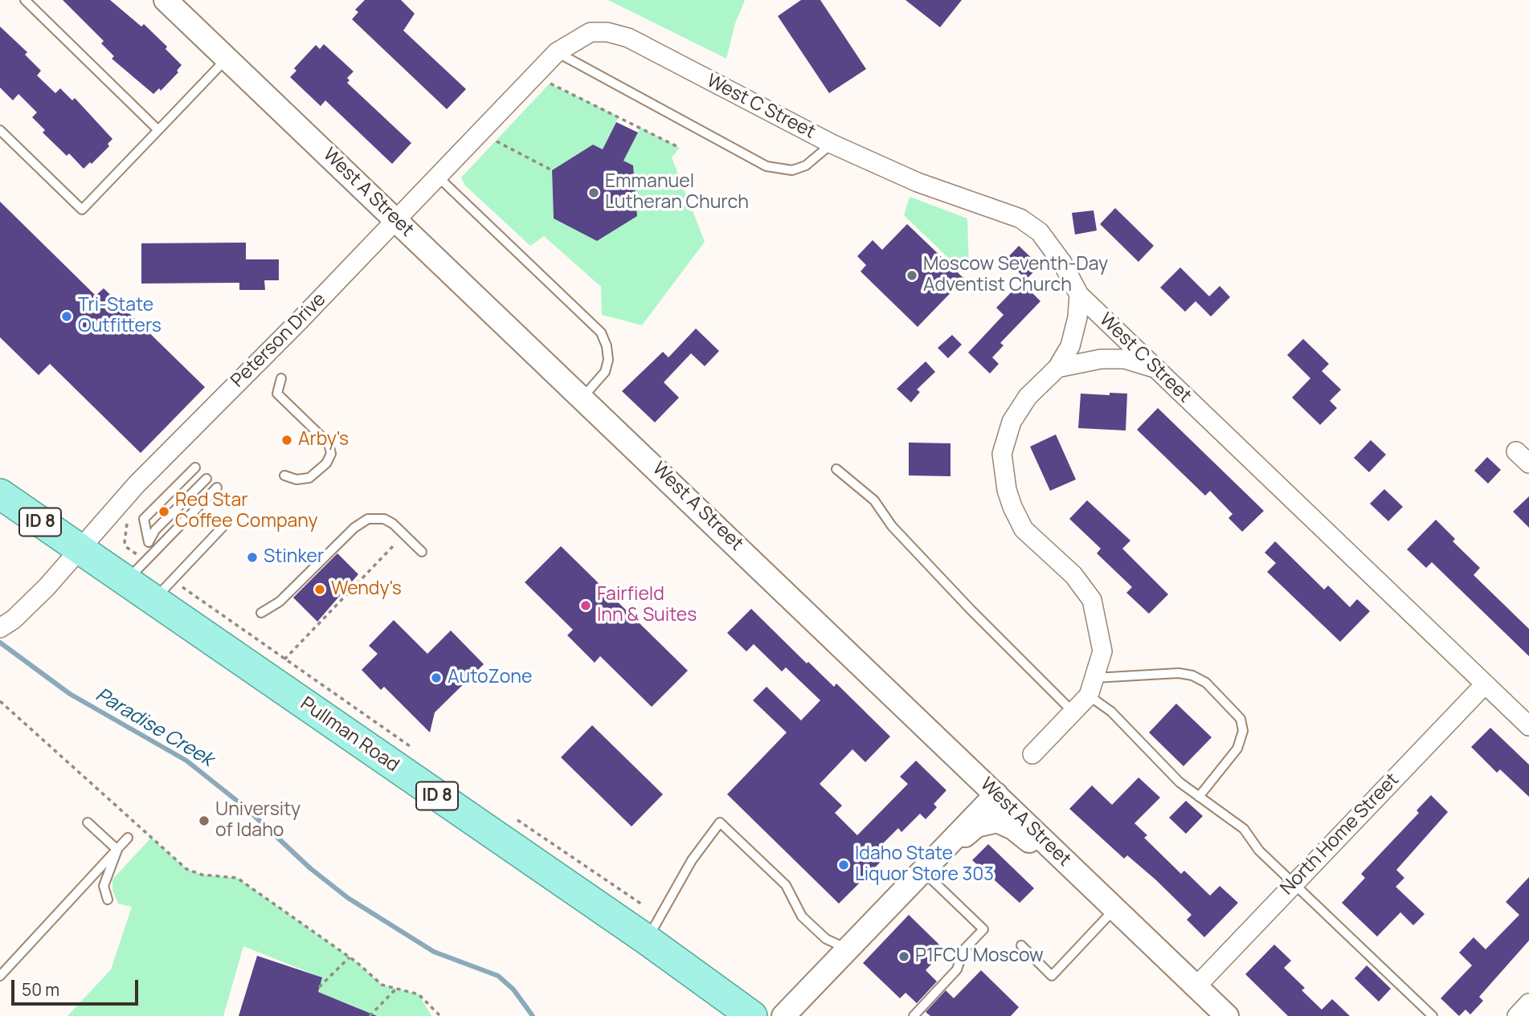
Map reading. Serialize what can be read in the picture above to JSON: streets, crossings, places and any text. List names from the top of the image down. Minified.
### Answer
{"streets":{"main road":["ID 8","Pullman Road"],"street":["West C Street","West A Street","Peterson Drive","North Home Street"]},"crossings":[["West C Street","Peterson Drive"],["West C Street","North Home Street"],["West A Street","Peterson Drive"],["West A Street","North Home Street"],["Peterson Drive","Pullman Road"]],"water":["Paradise Creek"],"places":["Emmanuel Lutheran Church","Moscow Seventh-Day Adventist Church","Tri-State Outfitters","Arby's","Red Star Coffee Company","Stinker","Wendy's","Fairfield Inn & Suites","AutoZone","University of Idaho","Idaho State Liquor Store 303","P1FCU Moscow"],"scale_bar":"50 m"}
